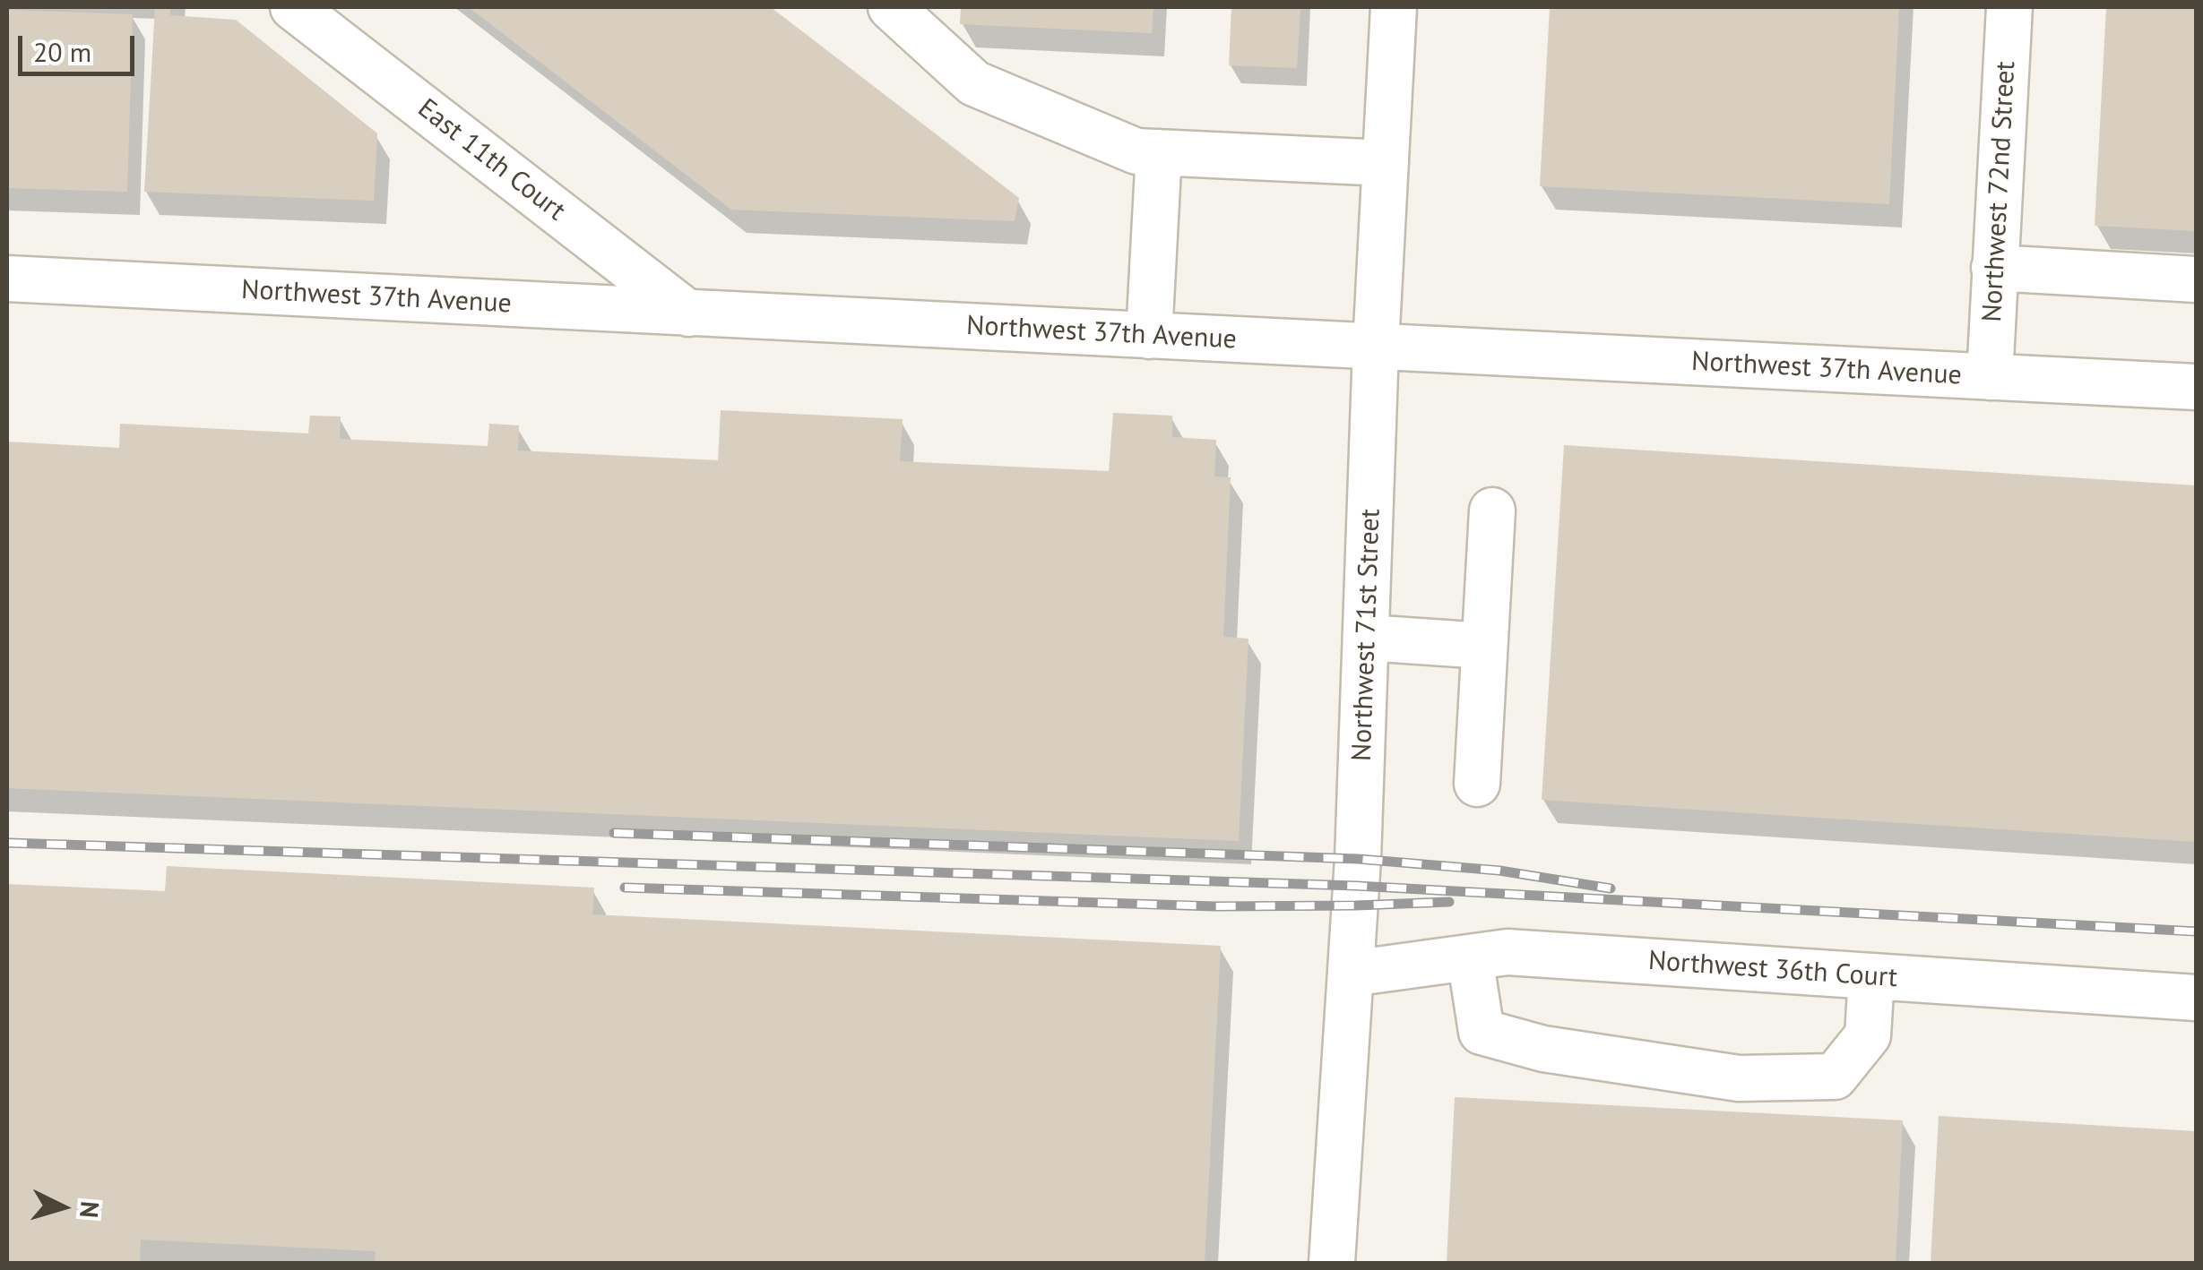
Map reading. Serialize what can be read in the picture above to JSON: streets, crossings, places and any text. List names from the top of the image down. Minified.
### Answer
{"streets":{"street":["East 11th Court","Northwest 72nd Street","Northwest 37th Avenue","Northwest 71st Street","Northwest 36th Court"]},"crossings":[["East 11th Court","Northwest 37th Avenue"],["Northwest 72nd Street","Northwest 37th Avenue"],["Northwest 37th Avenue","Northwest 71st Street"],["Northwest 71st Street","Northwest 36th Court"]],"scale_bar":"20 m","north":"right"}
